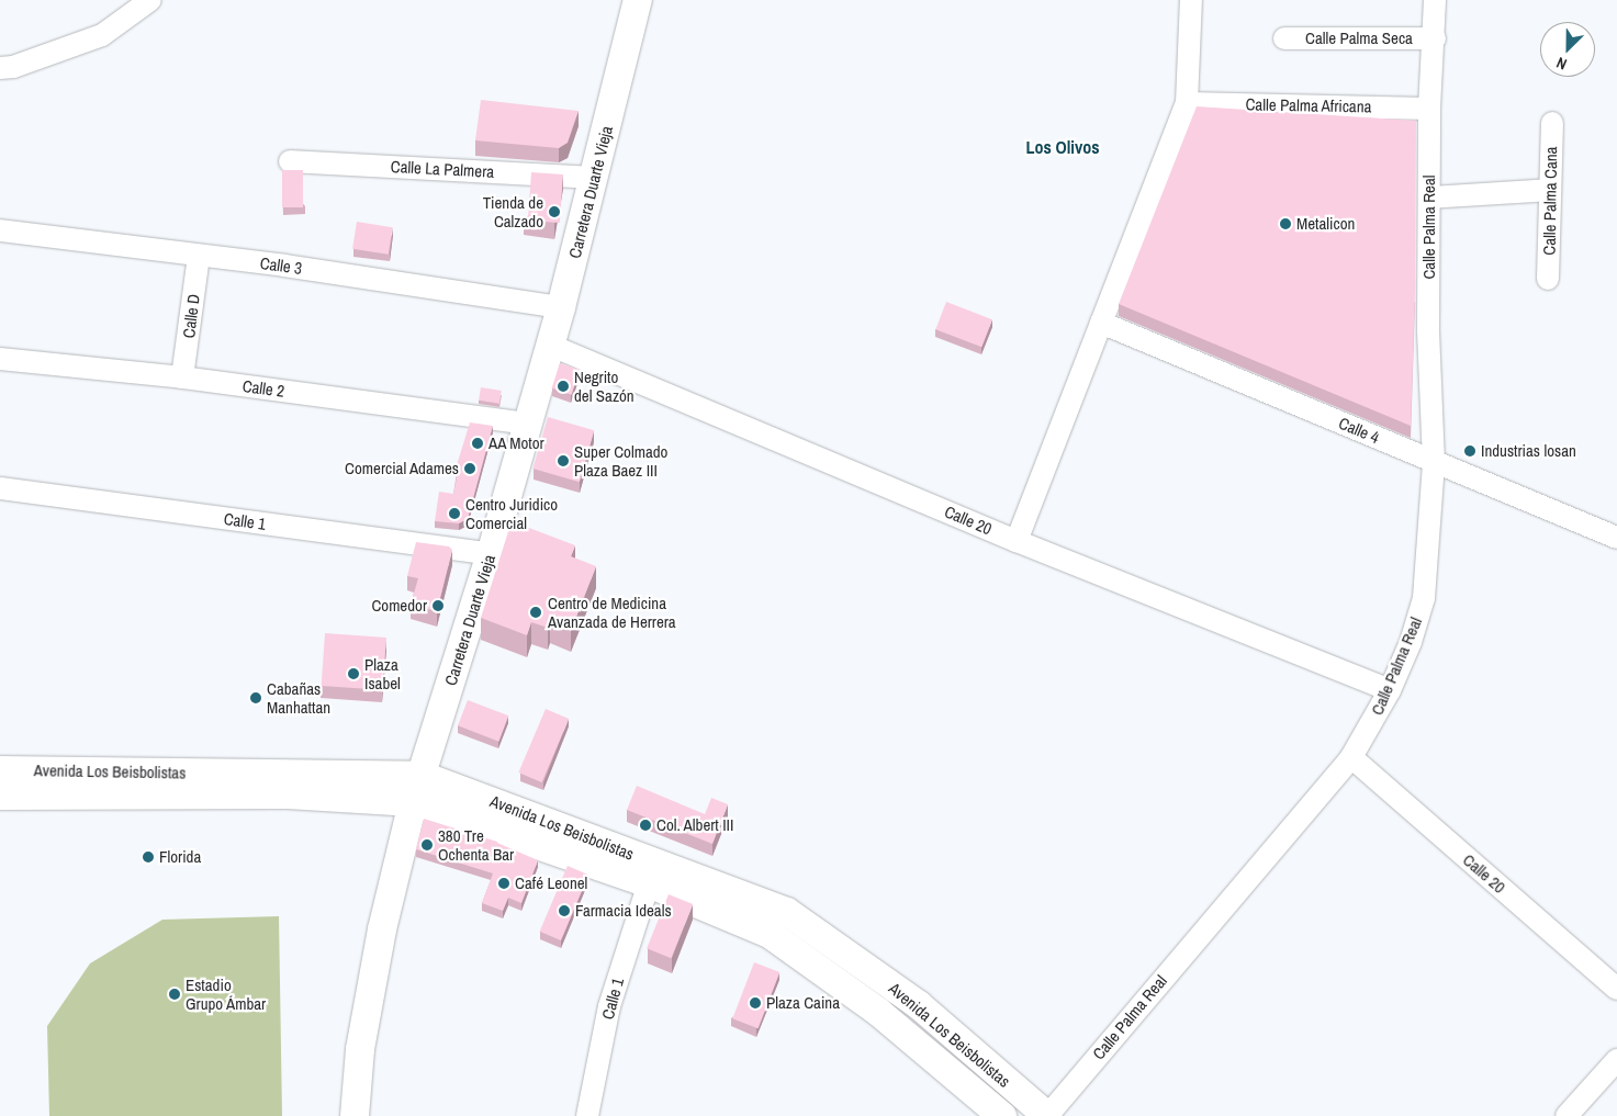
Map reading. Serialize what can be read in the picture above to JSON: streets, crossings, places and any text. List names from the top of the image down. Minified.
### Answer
{"streets":{"main road":["Carretera Duarte Vieja","Avenida Los Beisbolistas"],"street":["Calle Palma Seca","Calle Palma Africana","Calle La Palmera","Calle Palma Cana","Calle Palma Real","Calle 3","Calle D","Calle 2","Calle 4","Calle 20","Calle 1"]},"crossings":[["Calle Palma Seca","Calle Palma Real"],["Calle Palma Africana","Calle Palma Real"],["Calle La Palmera","Carretera Duarte Vieja"],["Carretera Duarte Vieja","Calle 3"],["Carretera Duarte Vieja","Calle 2"],["Carretera Duarte Vieja","Calle 20"],["Carretera Duarte Vieja","Calle 1"],["Carretera Duarte Vieja","Avenida Los Beisbolistas"],["Calle Palma Real","Calle 4"],["Calle Palma Real","Calle 20"],["Calle Palma Real","Avenida Los Beisbolistas"],["Calle 3","Calle D"],["Calle D","Calle 2"],["Calle 1","Avenida Los Beisbolistas"]],"districts":["Los Olivos"],"places":["Tienda de Calzado","Metalicon","Negrito del Sazón","AA Motor","Industrias losan","Super Colmado Plaza Baez III","Comercial Adames","Centro Juridico Comercial","Comedor","Centro de Medicina Avanzada de Herrera","Plaza Isabel","Cabañas Manhattan","Col. Albert III","380 Tre Ochenta Bar","Florida","Café Leonel","Farmacia Ideals","Estadio Grupo Ámbar","Plaza Caina"],"north":"bottom left"}
